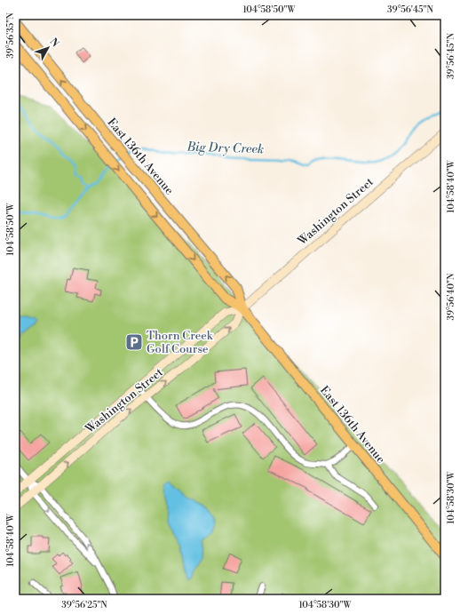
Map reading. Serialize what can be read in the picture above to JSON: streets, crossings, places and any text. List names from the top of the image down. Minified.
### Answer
{"streets":{"main road":["East 136th Avenue","Washington Street"]},"crossings":[["East 136th Avenue","Washington Street"]],"water":["Big Dry Creek"],"places":{"parking":["Thorn Creek Golf Course"]},"north":"top right","coordinates":["104°58'50\"W","39°56'45\"N","39°56'35\"N","104°58'40\"W","39°56'40\"N","104°58'30\"W","39°56'25\"N"]}
